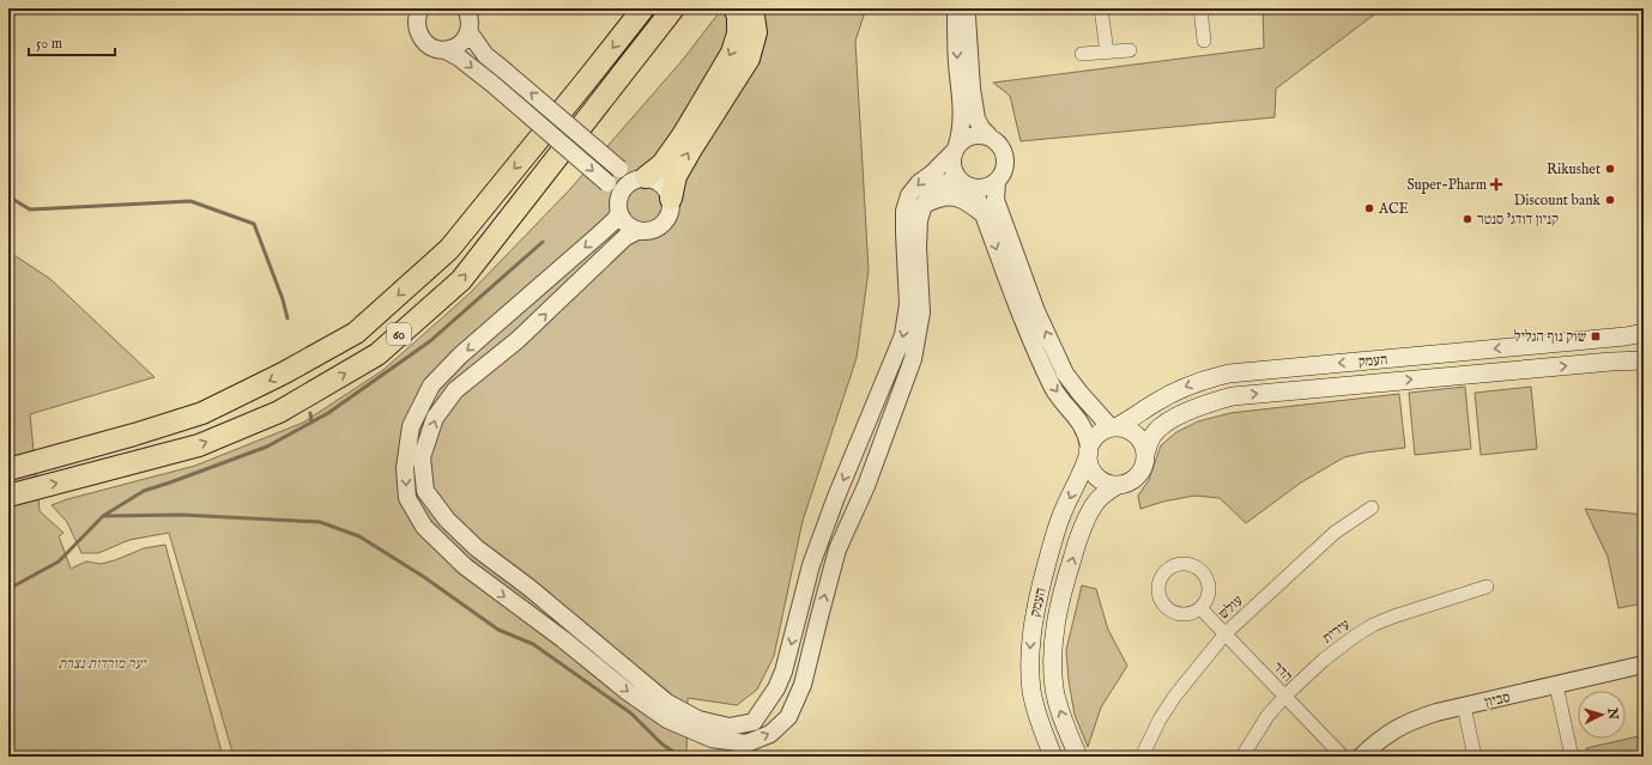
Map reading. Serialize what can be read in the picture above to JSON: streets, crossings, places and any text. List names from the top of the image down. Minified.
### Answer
{"streets":{"highway":["60"],"main road":["העמק"],"street":["עולש","עירית","הדר","סביון"]},"crossings":[["עולש","הדר"],["עירית","הדר"]],"parks":["יער מורדות נצרת"],"places":{"other":["Rikushet","Discount bank","ACE","קניון דודג' סנטר"],"health":["Super-Pharm"],"transit":["שוק נוף הגליל"]},"scale_bar":"50 m","north":"right"}
